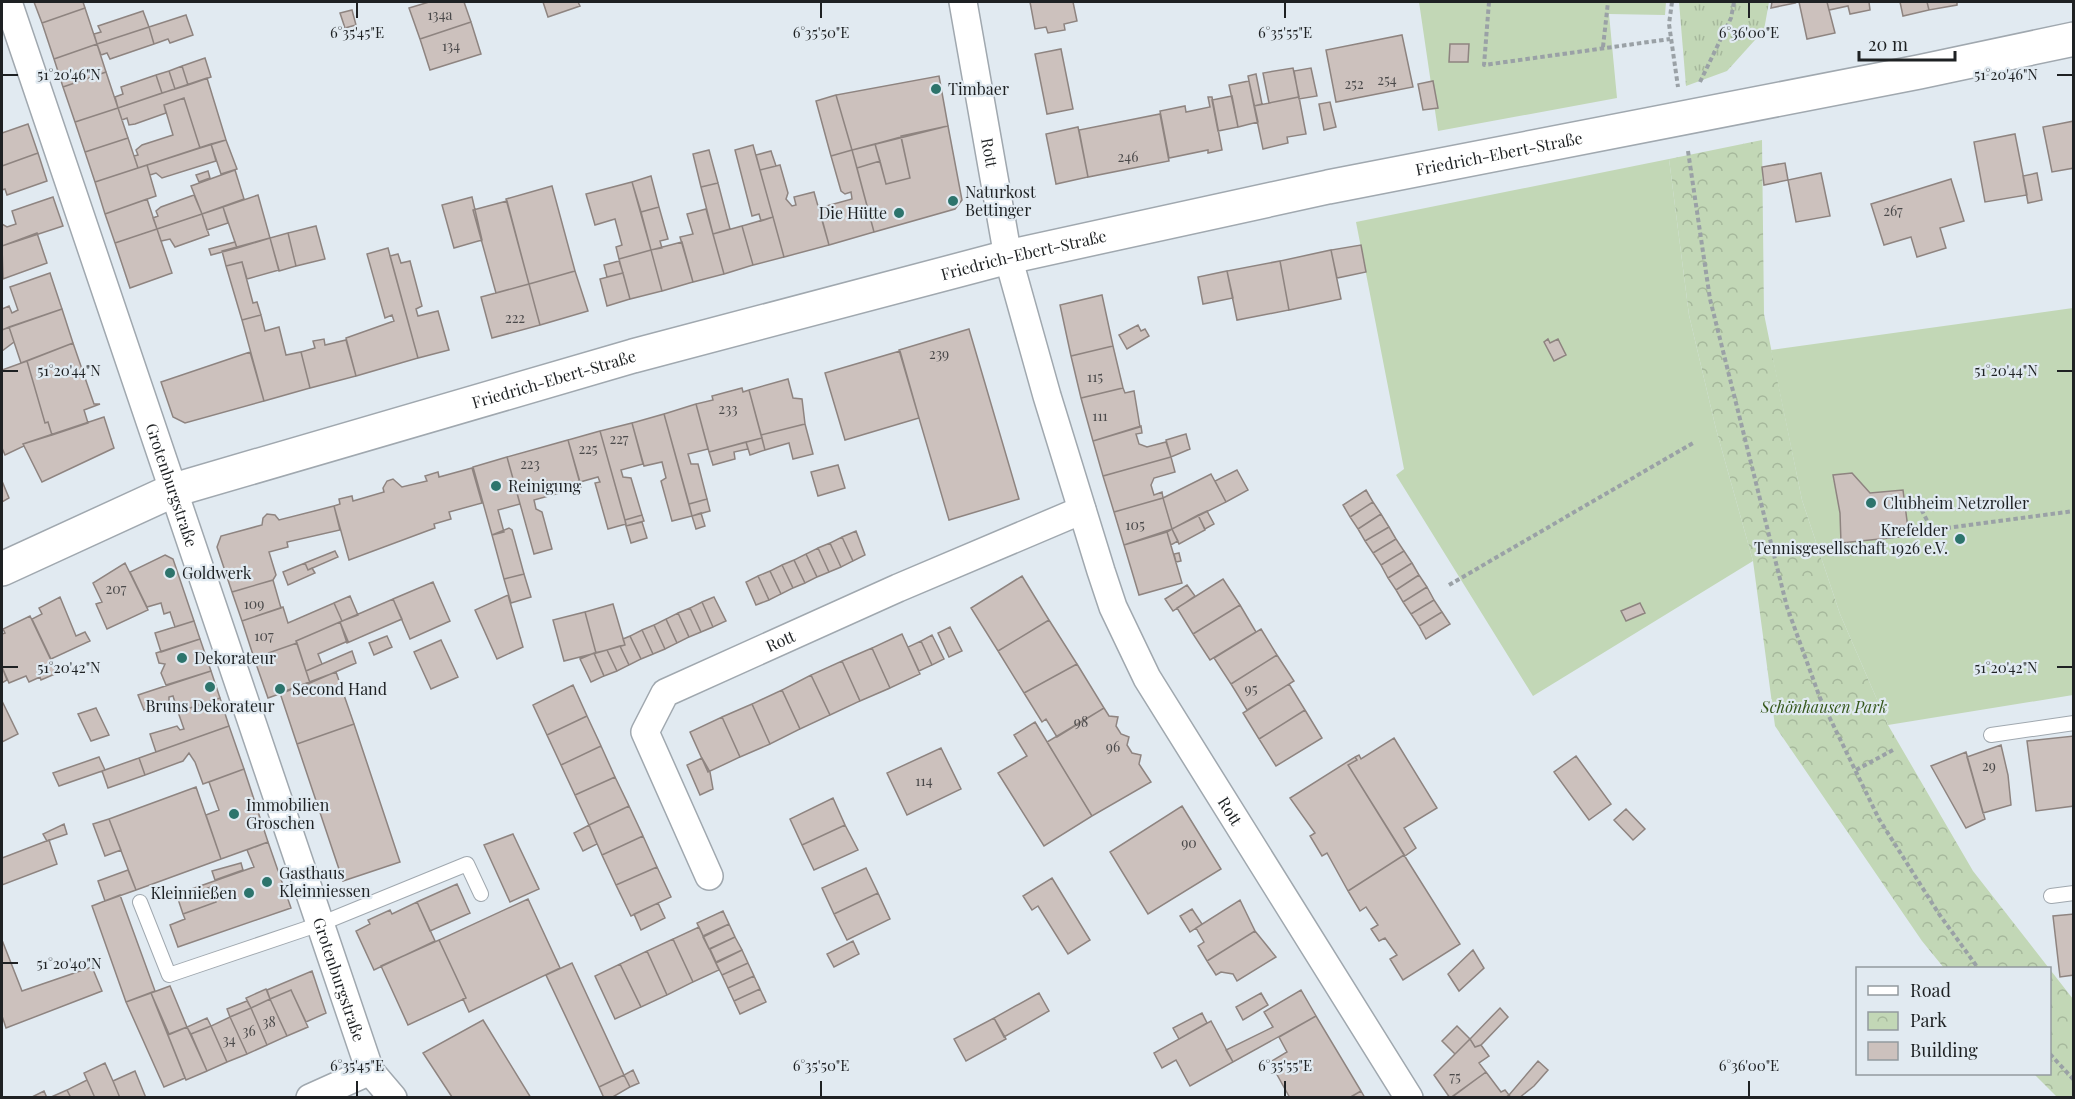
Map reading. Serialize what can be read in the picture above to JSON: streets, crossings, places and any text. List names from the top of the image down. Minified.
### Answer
{"streets":{"street":["Rott","Friedrich-Ebert-Straße","Grotenburgstraße"]},"crossings":[["Rott","Friedrich-Ebert-Straße"],["Friedrich-Ebert-Straße","Grotenburgstraße"]],"parks":["Schönhausen Park"],"places":["Timbaer","Naturkost Bettinger","Die Hütte","Reinigung","Clubheim Netzroller","Krefelder Tennisgesellschaft 1926 e.V.","Goldwerk","Dekorateur","Bruns Dekorateur","Second Hand","Immobilien Groschen","Gasthaus Kleinniessen","Kleinnießen"],"house_numbers":["134a","134","254","252","246","267","222","239","115","233","111","227","225","223","105","207","109","107","95","98","96","29","114","90","38","36","34","75"],"legend":["Road","Park","Building"],"scale_bar":"20 m","coordinates":["6°35'45\"E","6°35'50\"E","6°35'55\"E","6°36'00\"E","51°20'46\"N","51°20'44\"N","51°20'42\"N","51°20'40\"N"]}
